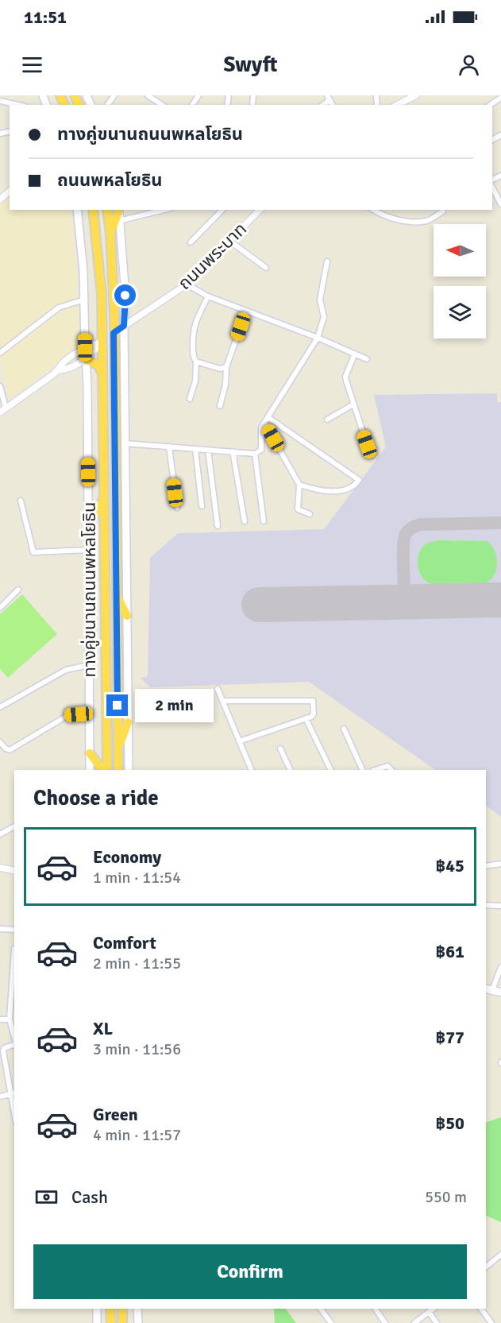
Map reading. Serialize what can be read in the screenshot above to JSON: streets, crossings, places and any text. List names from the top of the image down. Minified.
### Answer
{"streets":{"main road":["ทางคู่ขนานถนนพหลโยธิน"],"street":["ถนนพระบาท"]},"crossings":[["ถนนพระบาท","ทางคู่ขนานถนนพหลโยธิน"]],"north":"left","page":{"status":"11:51","header":"Swyft","banner":["ทางคู่ขนานถนนพหลโยธิน","ถนนพหลโยธิน"],"bubble":"2 min","heading":"Choose a ride","list":[{"name":"Economy","note":"1 min · 11:54","value":"฿45"},{"name":"Comfort","note":"2 min · 11:55","value":"฿61"},{"name":"XL","note":"3 min · 11:56","value":"฿77"},{"name":"Green","note":"4 min · 11:57","value":"฿50"}],"pay":["Cash","550 m"],"buttons":"Confirm"}}
